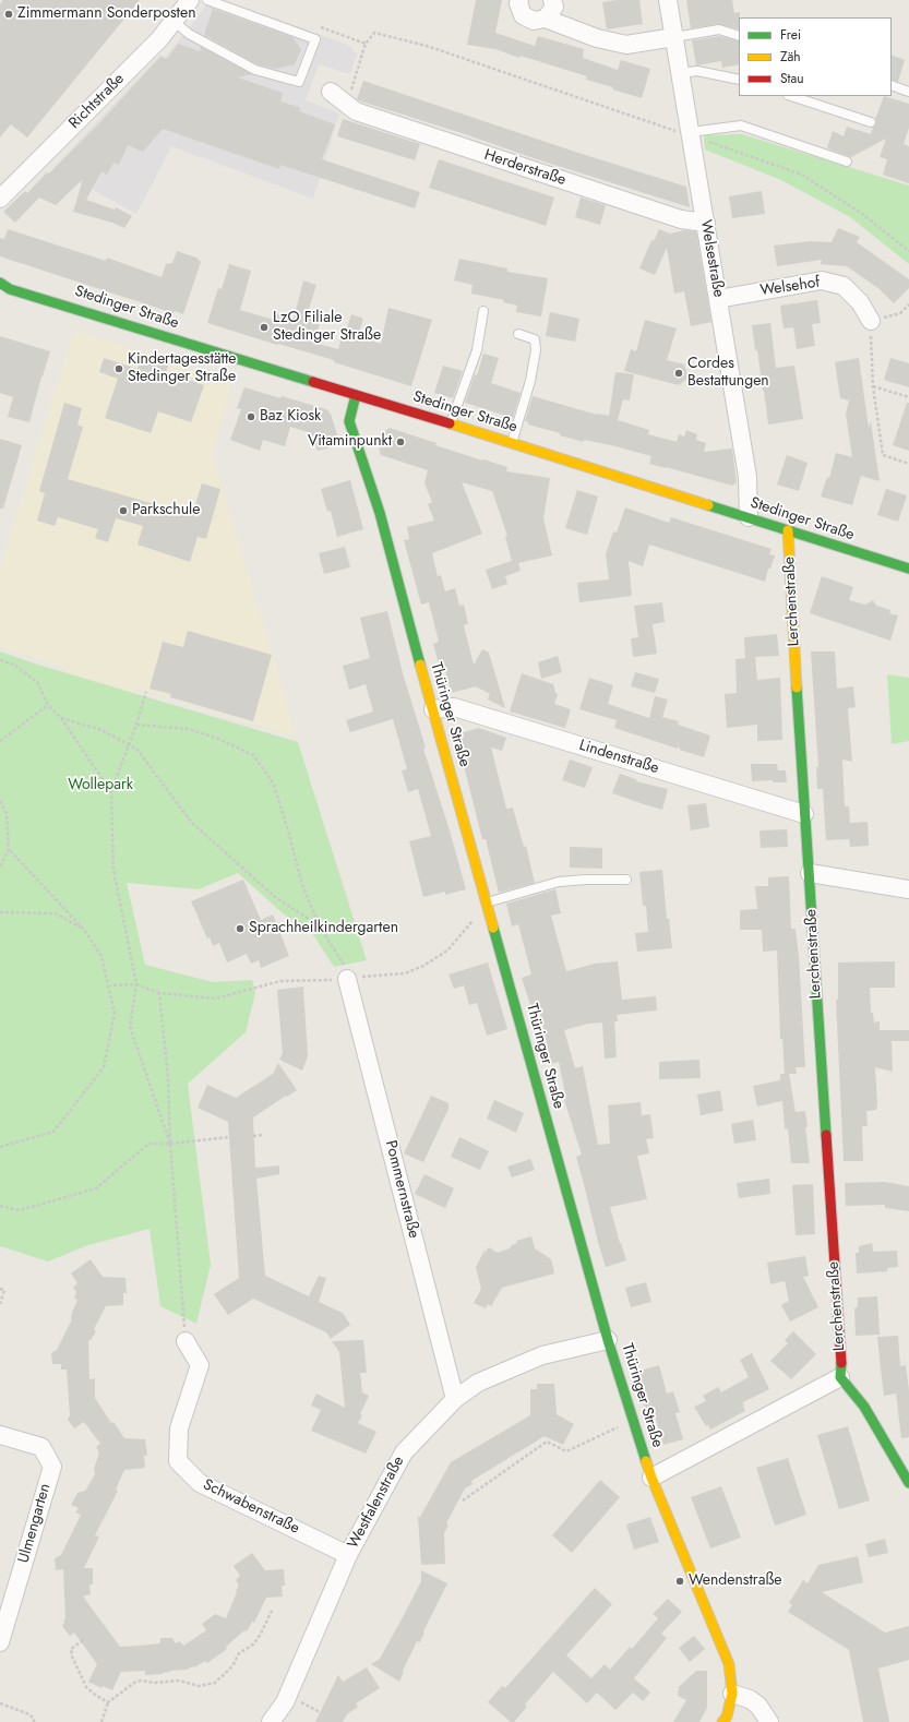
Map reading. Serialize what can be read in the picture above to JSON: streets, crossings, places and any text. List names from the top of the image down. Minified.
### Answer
{"streets":{"street":["Richtstraße","Herderstraße","Welsestraße","Welsehof","Stedinger Straße","Lerchenstraße","Thüringer Straße","Lindenstraße","Pommernstraße","Westfalenstraße","Schwabenstraße","Ulmengarten"]},"crossings":[["Herderstraße","Welsestraße"],["Welsestraße","Welsehof"],["Welsestraße","Stedinger Straße"],["Stedinger Straße","Lerchenstraße"],["Stedinger Straße","Thüringer Straße"],["Lerchenstraße","Lindenstraße"],["Thüringer Straße","Lindenstraße"],["Thüringer Straße","Westfalenstraße"],["Pommernstraße","Westfalenstraße"],["Westfalenstraße","Schwabenstraße"]],"parks":["Wollepark"],"places":["Zimmermann Sonderposten","LzO Filiale Stedinger Straße","Kindertagesstätte Stedinger Straße","Cordes Bestattungen","Baz Kiosk","Vitaminpunkt","Parkschule","Sprachheilkindergarten","Wendenstraße"],"legend":["Frei","Zäh","Stau"]}
